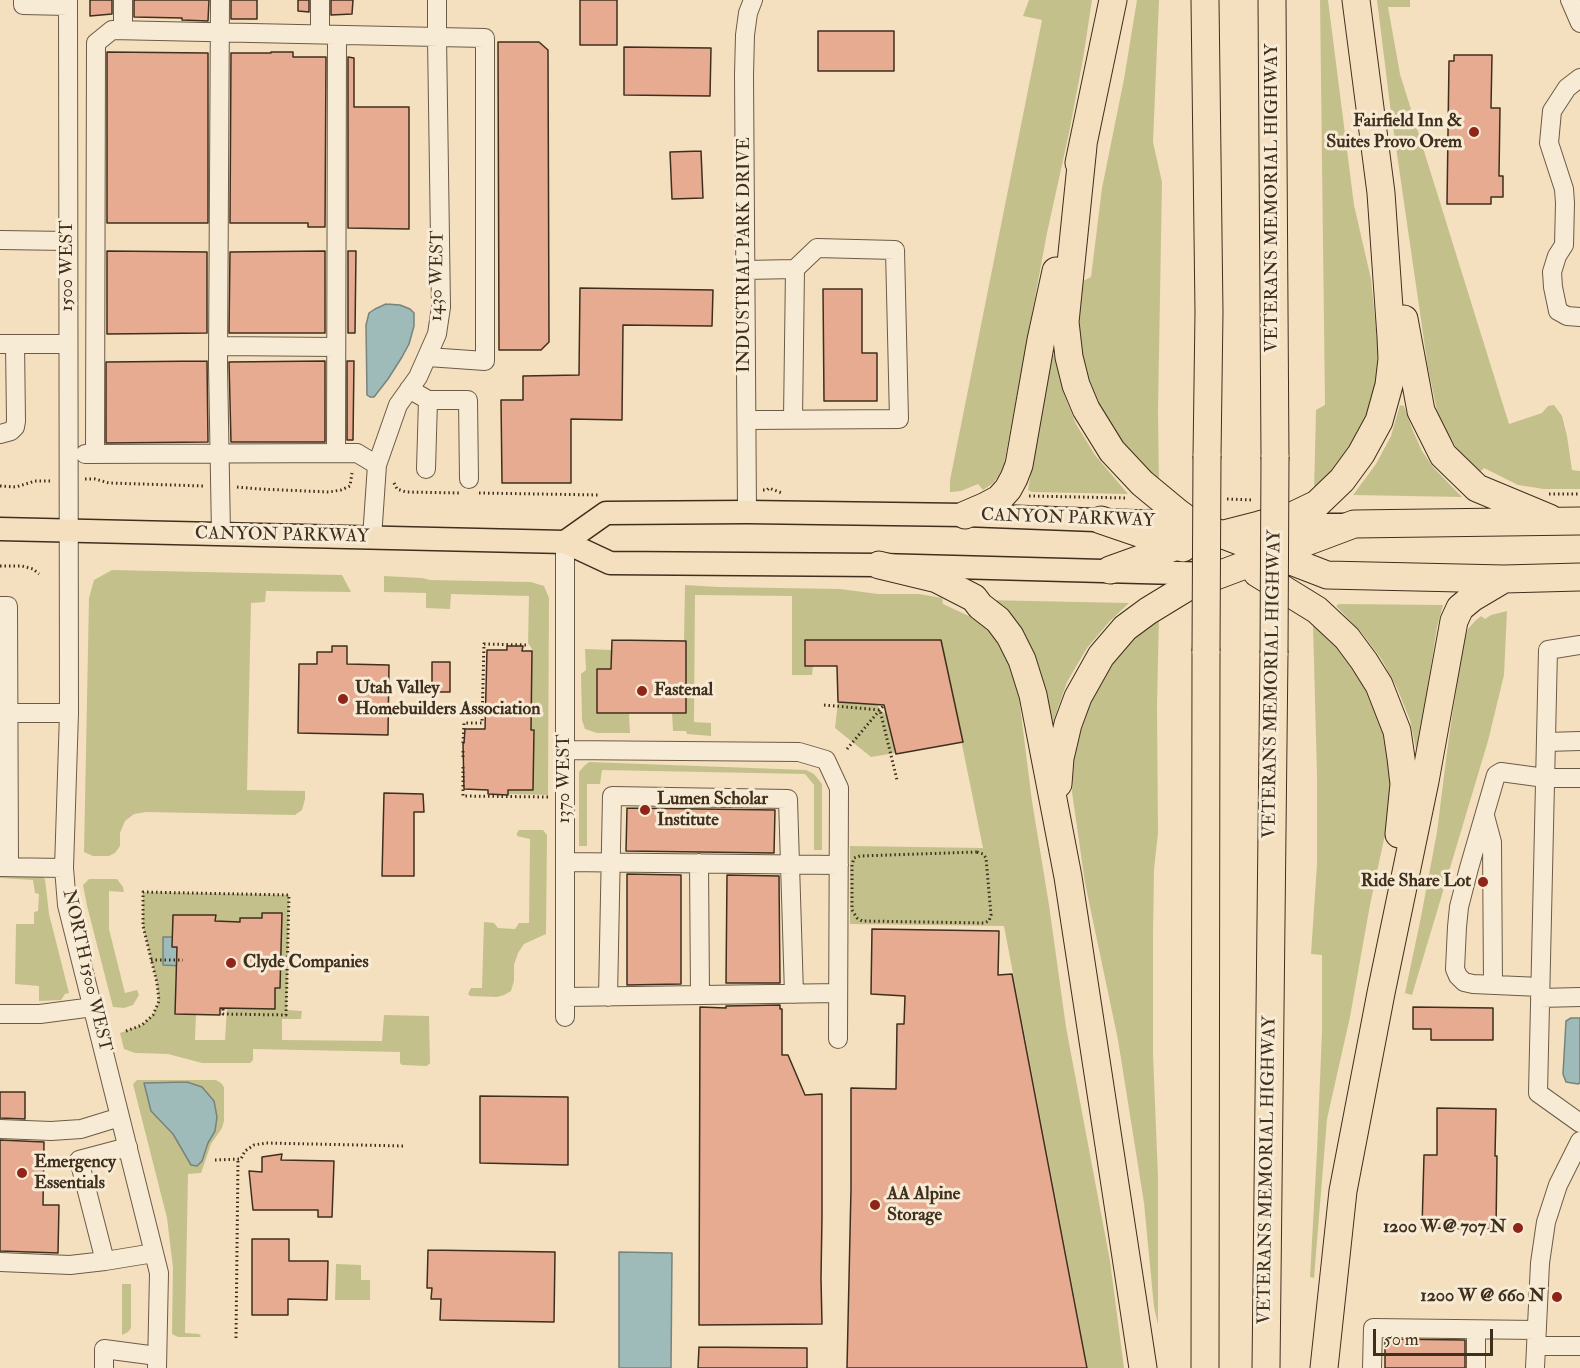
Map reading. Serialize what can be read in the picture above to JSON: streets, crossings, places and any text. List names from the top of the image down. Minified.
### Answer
{"streets":{"highway":["VETERANS MEMORIAL HIGHWAY","CANYON PARKWAY"],"street":["INDUSTRIAL PARK DRIVE","1500 WEST","1430 WEST","1370 WEST","NORTH 1500 WEST"]},"crossings":[["INDUSTRIAL PARK DRIVE","CANYON PARKWAY"],["1500 WEST","CANYON PARKWAY"],["1500 WEST","NORTH 1500 WEST"],["1430 WEST","CANYON PARKWAY"],["CANYON PARKWAY","1370 WEST"],["CANYON PARKWAY","NORTH 1500 WEST"]],"places":["Fairfield Inn & Suites Provo Orem","Fastenal","Utah Valley Homebuilders Association","Lumen Scholar Institute","Ride Share Lot","Clyde Companies","Emergency Essentials","AA Alpine Storage","1200 W @ 707 N","1200 W @ 660 N"],"scale_bar":"50 m"}
